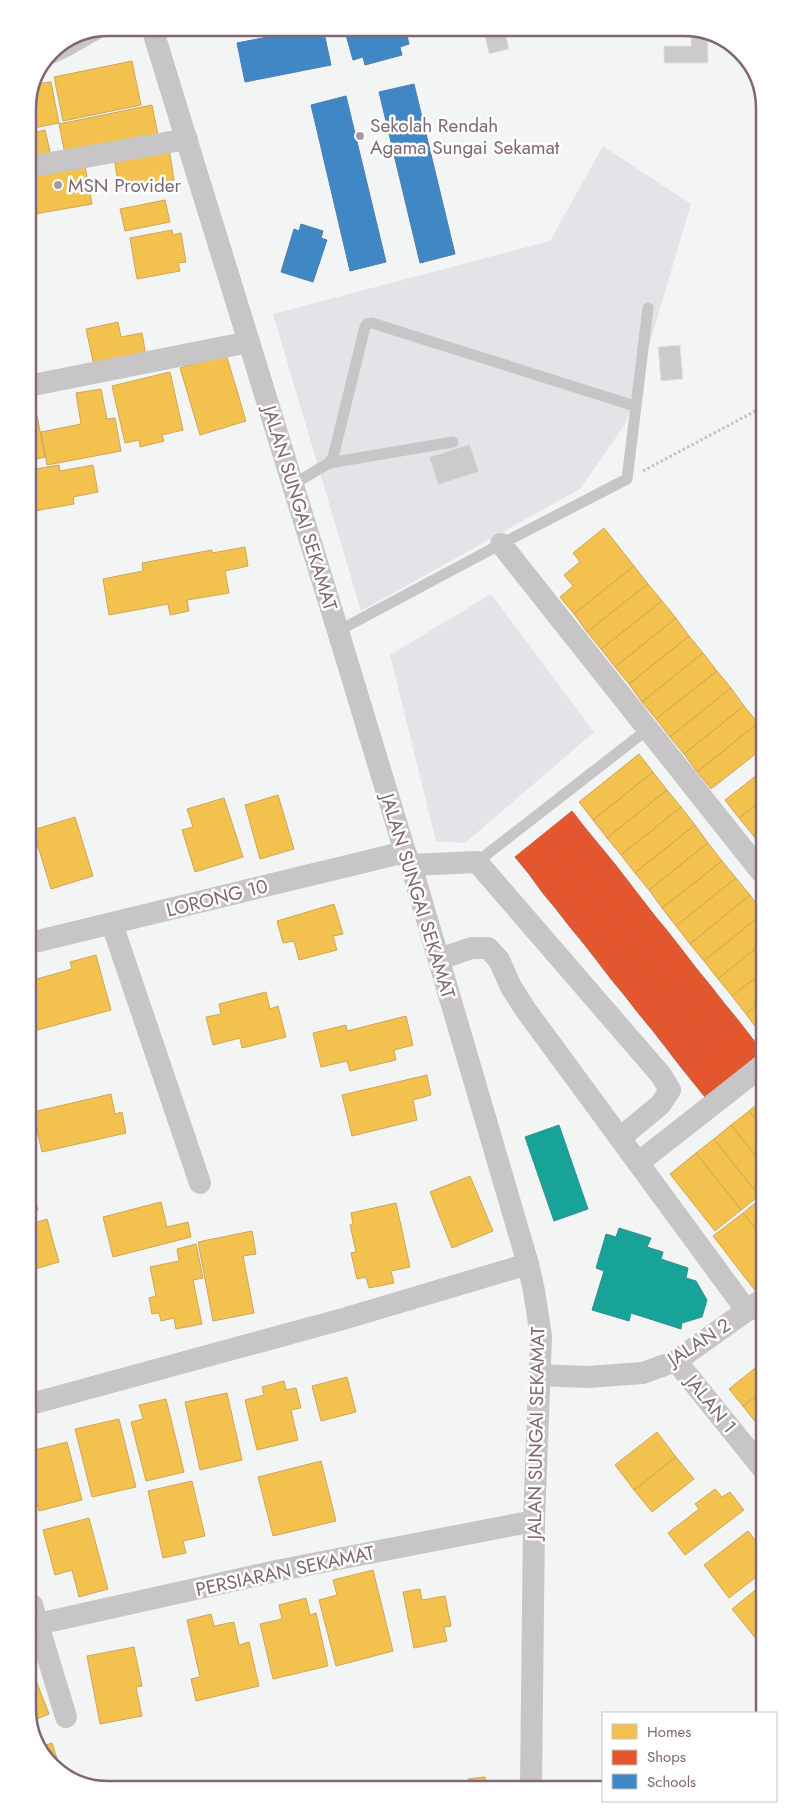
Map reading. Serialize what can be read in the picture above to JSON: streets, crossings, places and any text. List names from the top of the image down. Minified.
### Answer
{"streets":{"street":["JALAN SUNGAI SEKAMAT","LORONG 10","JALAN 2","JALAN 1","PERSIARAN SEKAMAT"]},"crossings":[["JALAN SUNGAI SEKAMAT","LORONG 10"],["JALAN SUNGAI SEKAMAT","JALAN 2"],["JALAN SUNGAI SEKAMAT","PERSIARAN SEKAMAT"],["JALAN 2","JALAN 1"]],"places":["Sekolah Rendah Agama Sungai Sekamat","MSN Provider"],"legend":["Homes","Shops","Schools"]}
